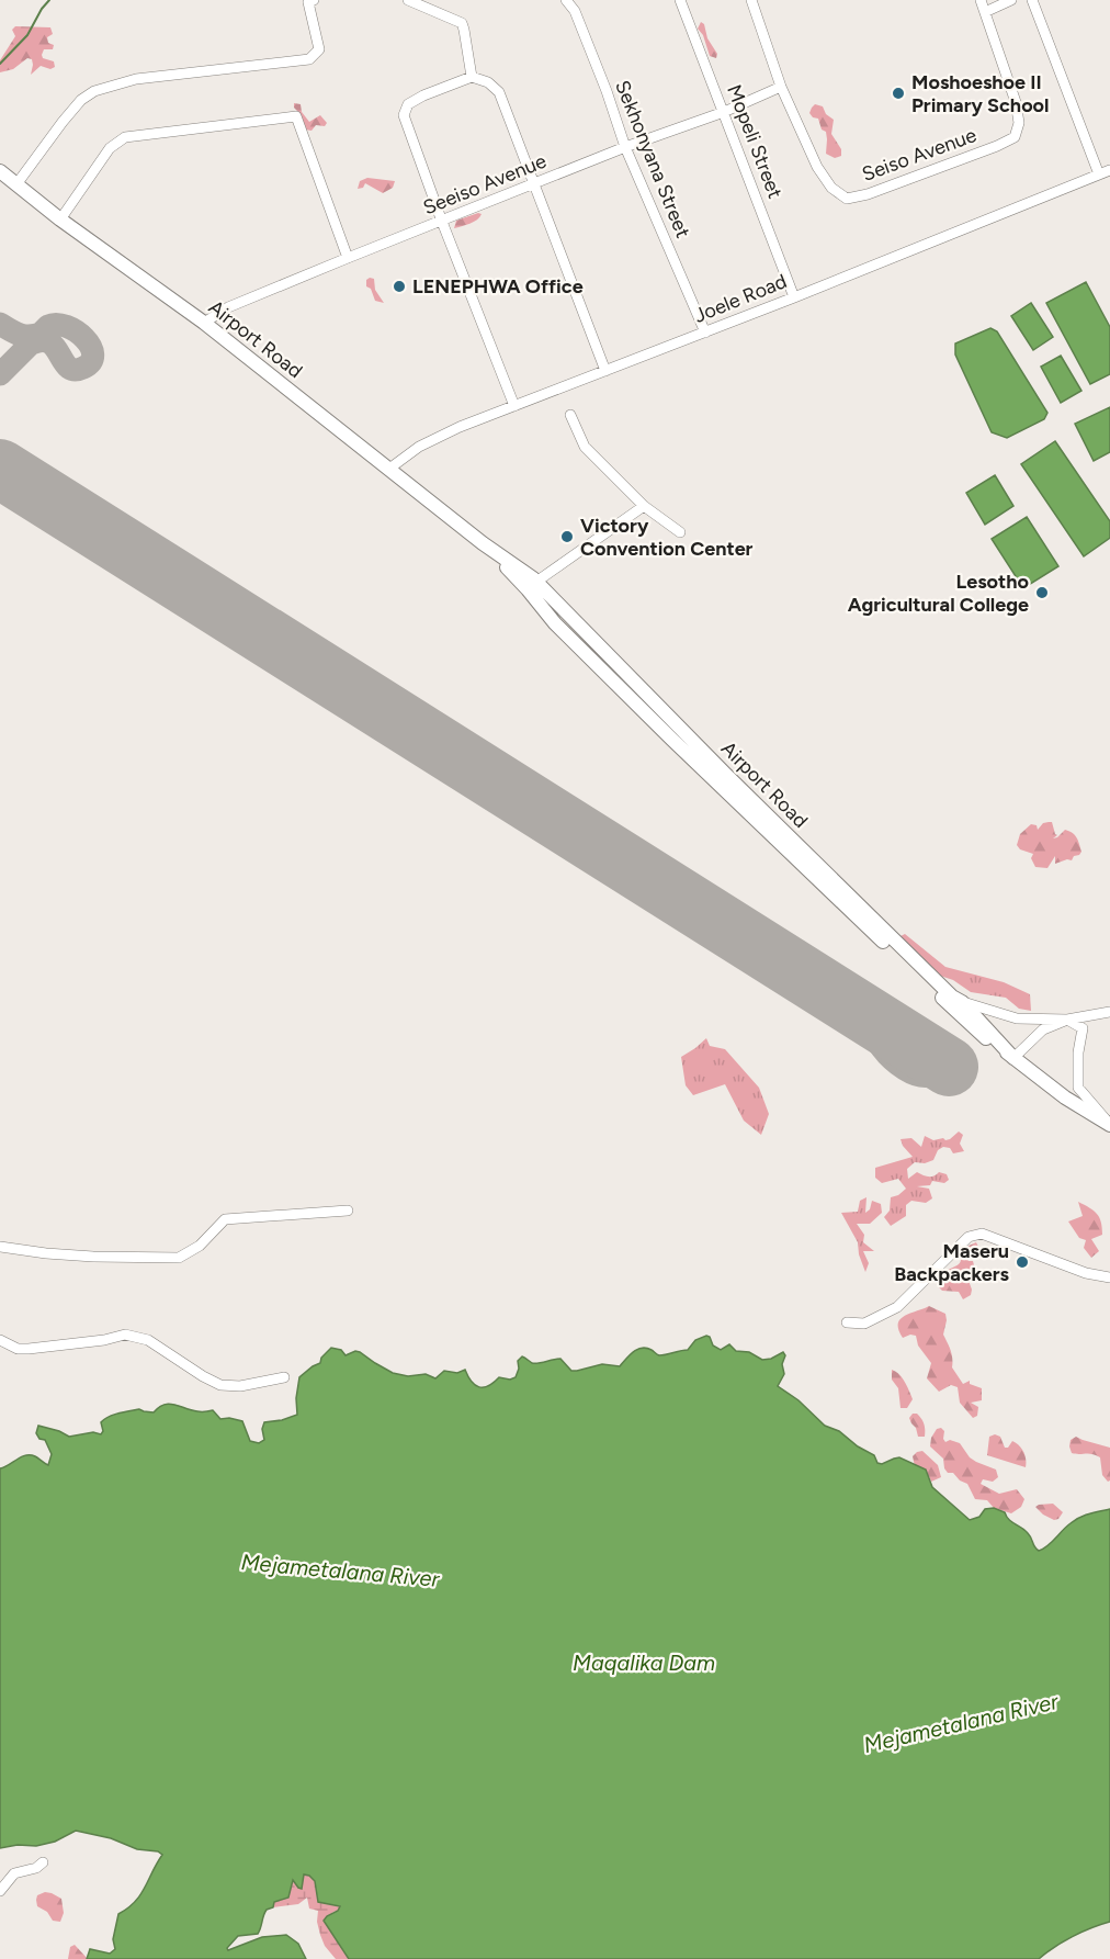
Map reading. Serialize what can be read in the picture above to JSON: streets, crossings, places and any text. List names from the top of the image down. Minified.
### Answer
{"streets":{"main road":["Airport Road"],"street":["Mopeli Street","Seiso Avenue","Sekhonyana Street","Seeiso Avenue","Joele Road"]},"crossings":[["Mopeli Street","Seeiso Avenue"],["Mopeli Street","Joele Road"],["Seiso Avenue","Seeiso Avenue"],["Sekhonyana Street","Seeiso Avenue"],["Sekhonyana Street","Joele Road"],["Seeiso Avenue","Airport Road"],["Joele Road","Airport Road"]],"water":["Mejametalana River","Maqalika Dam"],"places":["Moshoeshoe II Primary School","LENEPHWA Office","Victory Convention Center","Lesotho Agricultural College","Maseru Backpackers"]}
